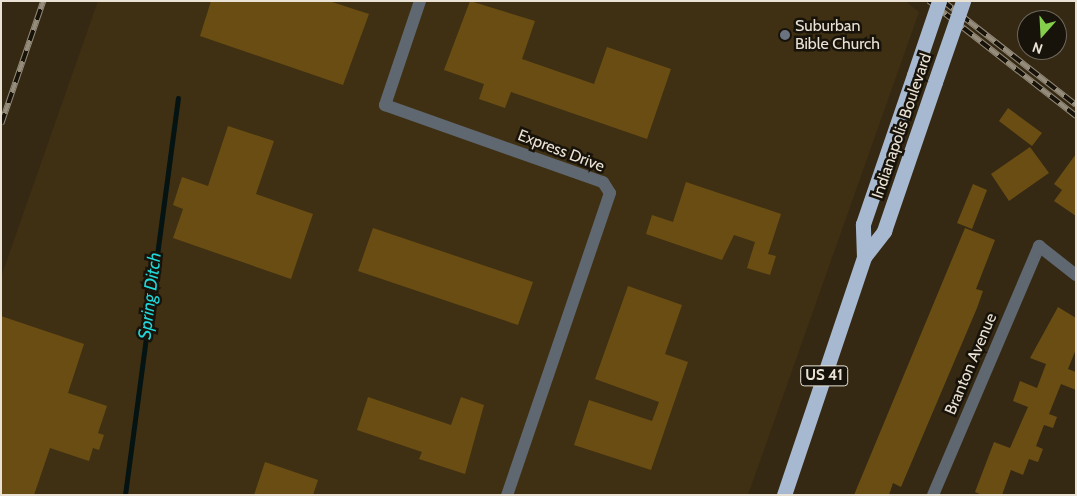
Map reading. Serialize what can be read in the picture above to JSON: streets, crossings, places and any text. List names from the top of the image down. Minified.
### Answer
{"streets":{"highway":["Indianapolis Boulevard","US 41"],"street":["Express Drive","Branton Avenue"]},"water":["Spring Ditch"],"places":["Suburban Bible Church"],"north":"bottom"}
